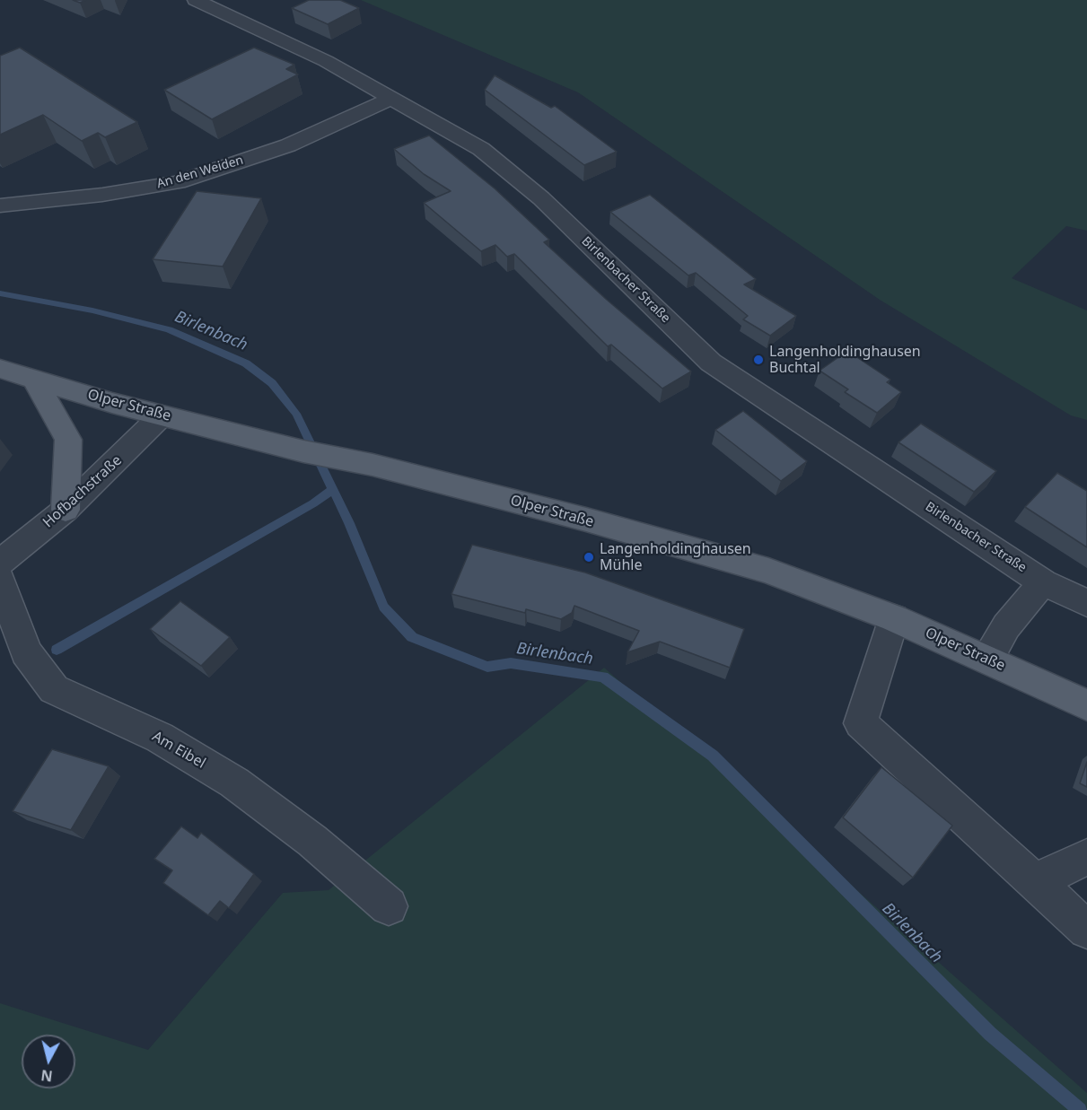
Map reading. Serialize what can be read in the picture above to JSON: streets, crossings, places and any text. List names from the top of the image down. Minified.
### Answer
{"streets":{"main road":["Olper Straße"],"street":["An den Weiden","Birlenbacher Straße","Hofbachstraße","Am Eibel"]},"crossings":[["An den Weiden","Birlenbacher Straße"],["Olper Straße","Hofbachstraße"]],"water":["Birlenbach"],"places":["Langenholdinghausen Buchtal","Langenholdinghausen Mühle"],"north":"bottom"}
